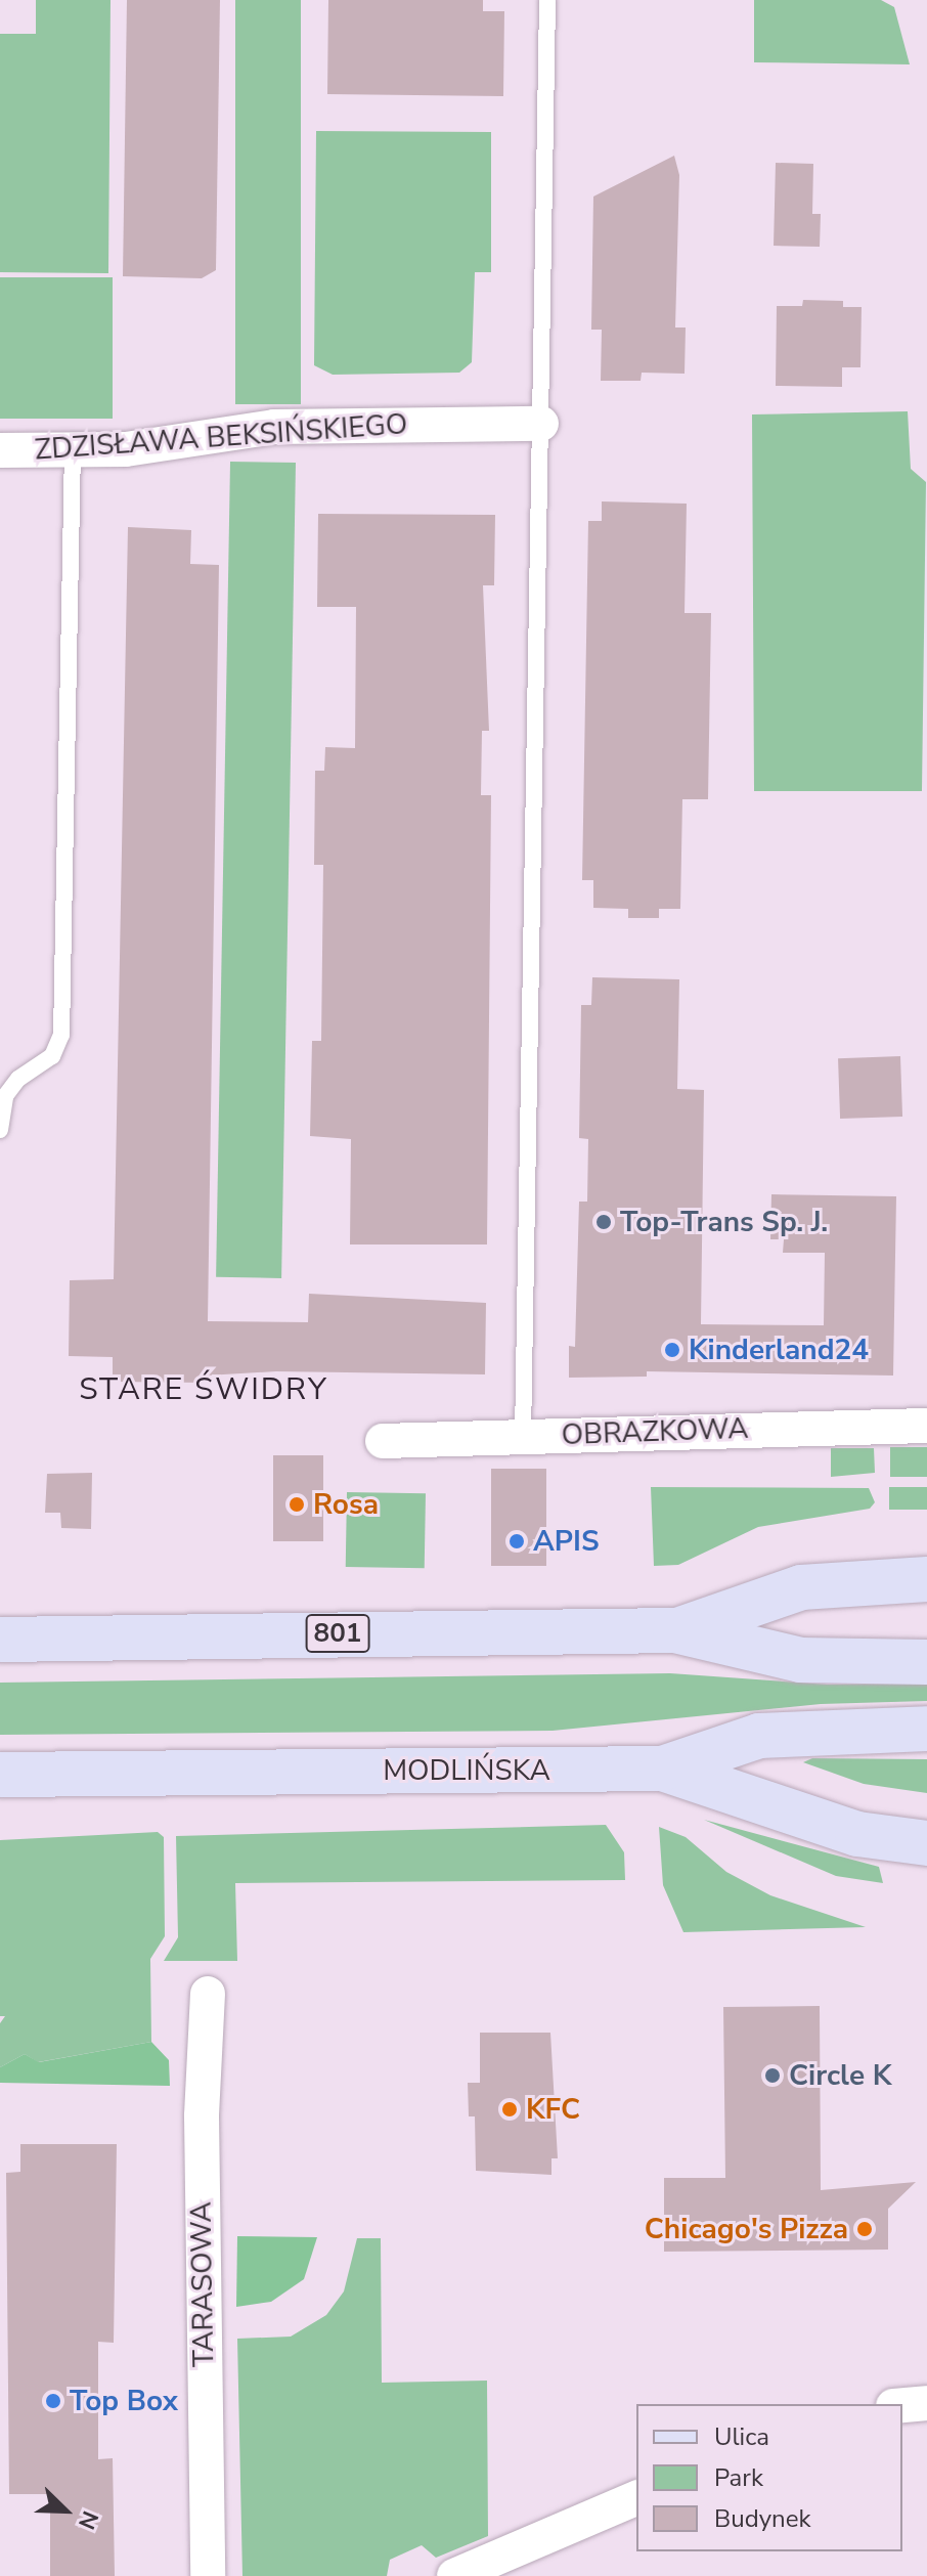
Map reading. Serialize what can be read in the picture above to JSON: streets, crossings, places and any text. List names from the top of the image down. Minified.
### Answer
{"streets":{"main road":["801","MODLIŃSKA"],"street":["ZDZISŁAWA BEKSIŃSKIEGO","OBRAZKOWA","TARASOWA"]},"districts":["STARE ŚWIDRY"],"places":["Top-Trans Sp. J.","Kinderland24","Rosa","APIS","Circle K","KFC","Chicago's Pizza","Top Box"],"legend":["Ulica","Park","Budynek"],"north":"bottom right"}
